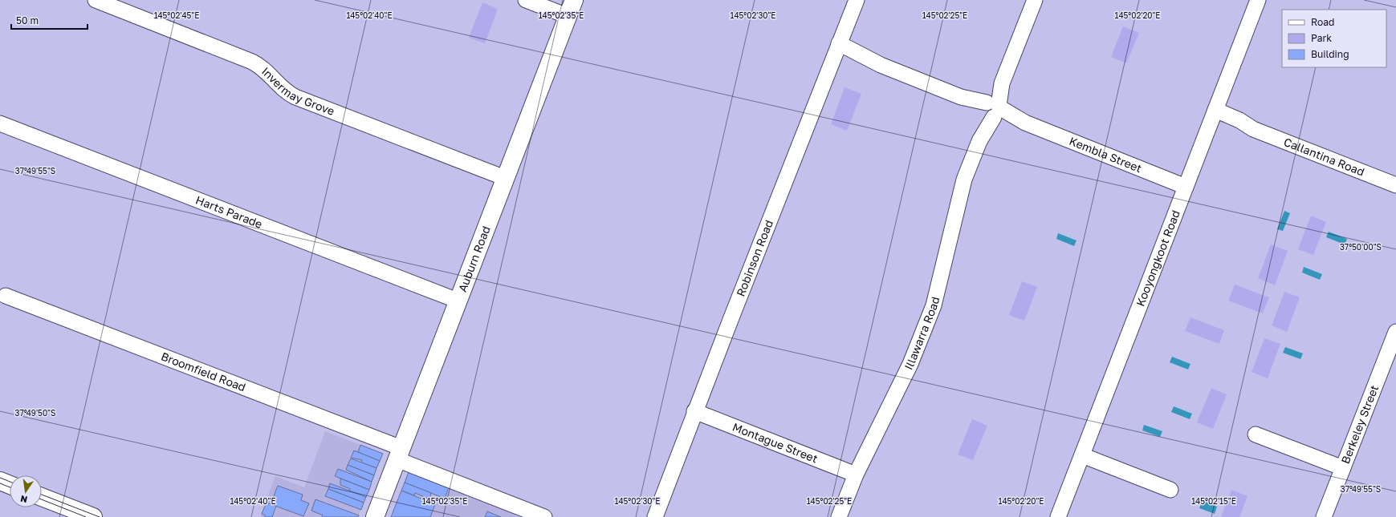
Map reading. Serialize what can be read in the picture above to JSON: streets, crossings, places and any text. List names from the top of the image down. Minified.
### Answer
{"streets":{"main road":["Auburn Road"],"street":["Invermay Grove","Kembla Street","Callantina Road","Harts Parade","Robinson Road","Kooyongkoot Road","Illawarra Road","Broomfield Road","Berkeley Street","Montague Street"]},"crossings":[["Invermay Grove","Auburn Road"],["Kembla Street","Robinson Road"],["Kembla Street","Kooyongkoot Road"],["Kembla Street","Illawarra Road"],["Callantina Road","Kooyongkoot Road"],["Harts Parade","Auburn Road"],["Auburn Road","Broomfield Road"],["Robinson Road","Montague Street"],["Illawarra Road","Montague Street"]],"legend":["Road","Park","Building"],"scale_bar":"50 m","north":"bottom","coordinates":["145°02'45\"E","145°02'40\"E","145°02'35\"E","145°02'30\"E","145°02'25\"E","145°02'20\"E","37°49'55\"S","37°50'00\"S","37°49'50\"S","145°02'15\"E"]}
